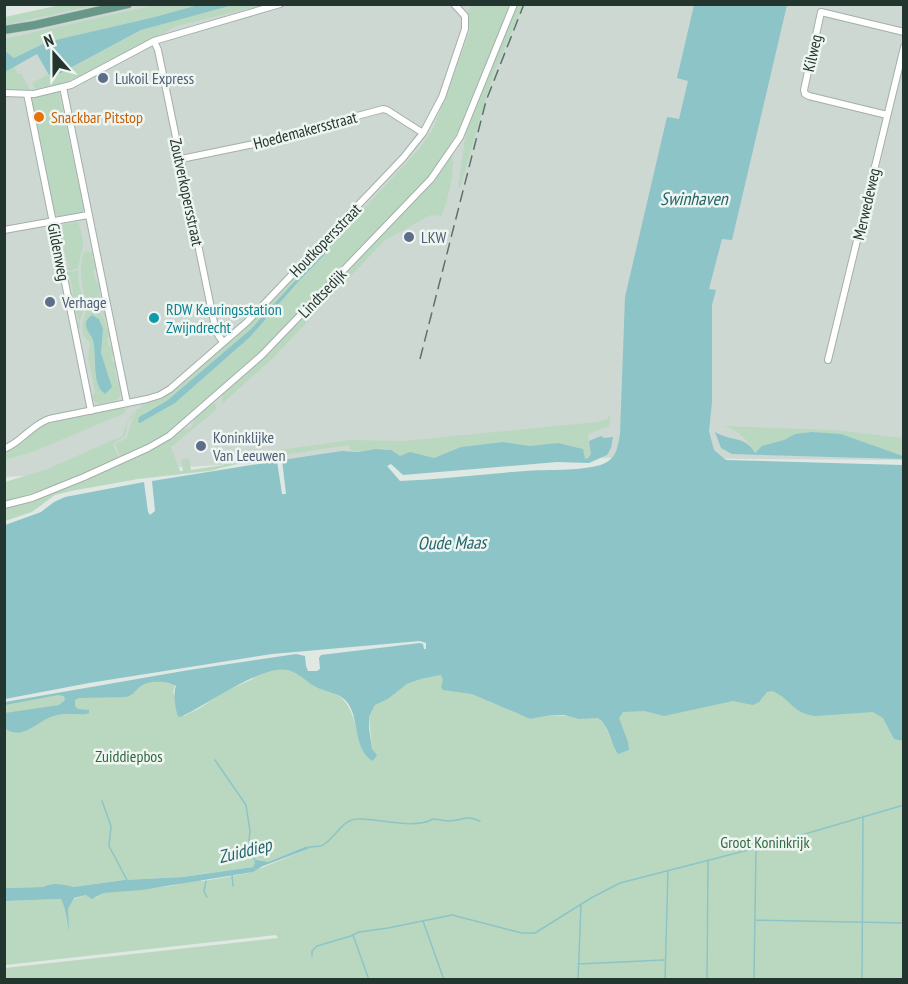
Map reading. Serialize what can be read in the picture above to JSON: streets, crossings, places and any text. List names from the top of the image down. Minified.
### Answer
{"streets":{"street":["Kilweg","Hoedemakersstraat","Zoutverkopersstraat","Merwedeweg","Houtkopersstraat","Gildenweg","Lindtsedijk"]},"crossings":[["Kilweg","Merwedeweg"],["Hoedemakersstraat","Zoutverkopersstraat"],["Hoedemakersstraat","Houtkopersstraat"],["Zoutverkopersstraat","Houtkopersstraat"],["Houtkopersstraat","Gildenweg"]],"water":["Swinhaven","Oude Maas","Zuiddiep"],"parks":["Zuiddiepbos","Groot Koninkrijk"],"places":["Lukoil Express","Snackbar Pitstop","LKW","Verhage","RDW Keuringsstation Zwijndrecht","Koninklijke Van Leeuwen"],"north":"top"}
